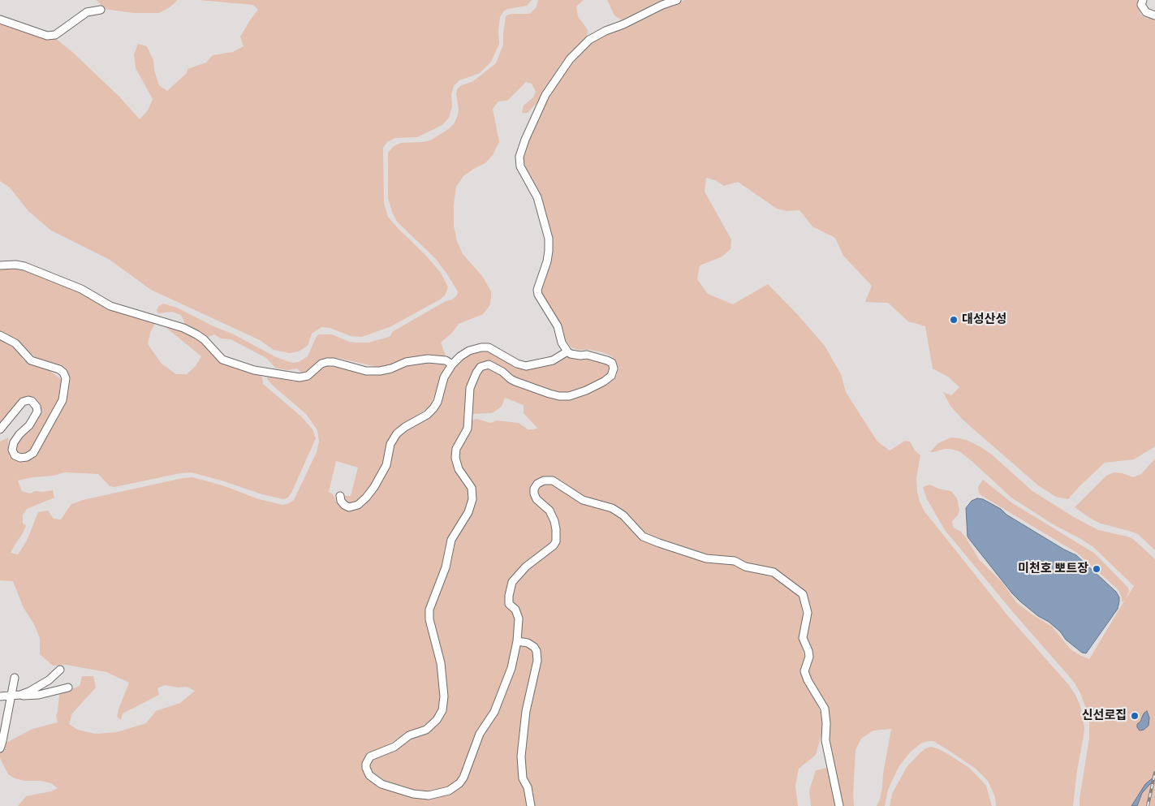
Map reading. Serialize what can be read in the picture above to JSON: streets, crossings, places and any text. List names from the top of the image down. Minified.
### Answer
{"places":["대성산성","미천호 뽀트장","신선로집"]}
